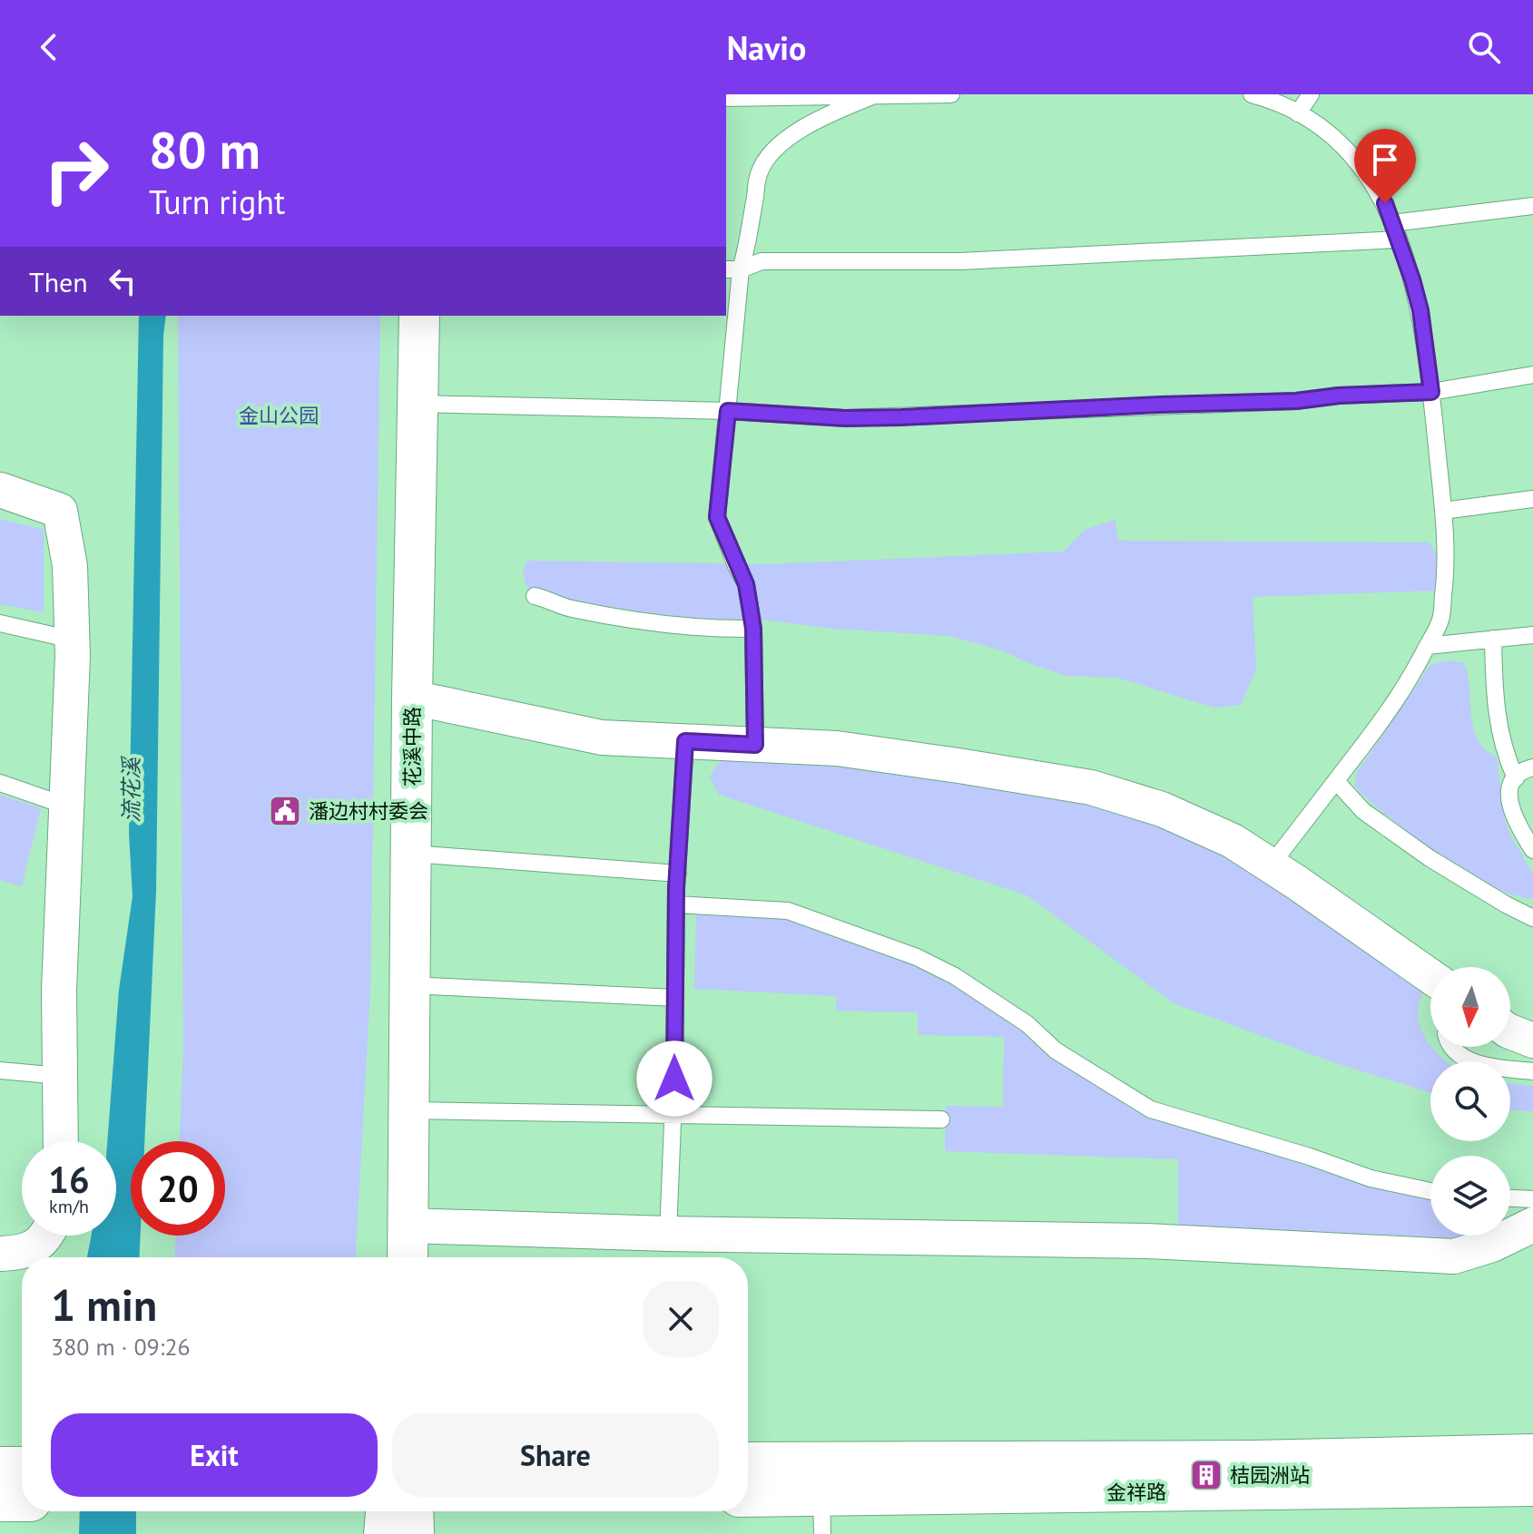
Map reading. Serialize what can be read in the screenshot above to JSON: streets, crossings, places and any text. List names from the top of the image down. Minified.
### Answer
{"streets":{"main road":["花溪中路","金祥路"]},"water":["流花溪"],"parks":["金山公园"],"places":{"public building":["潘边村村委会"],"building":["桔园洲站"]},"north":"bottom","page":{"header":"Navio","turn":["80 m","Turn right"],"then":"Then","speed":"16 km/h","limit":"20","heading":["1 min","380 m · 09:26"],"buttons":["Exit","Share"]}}
